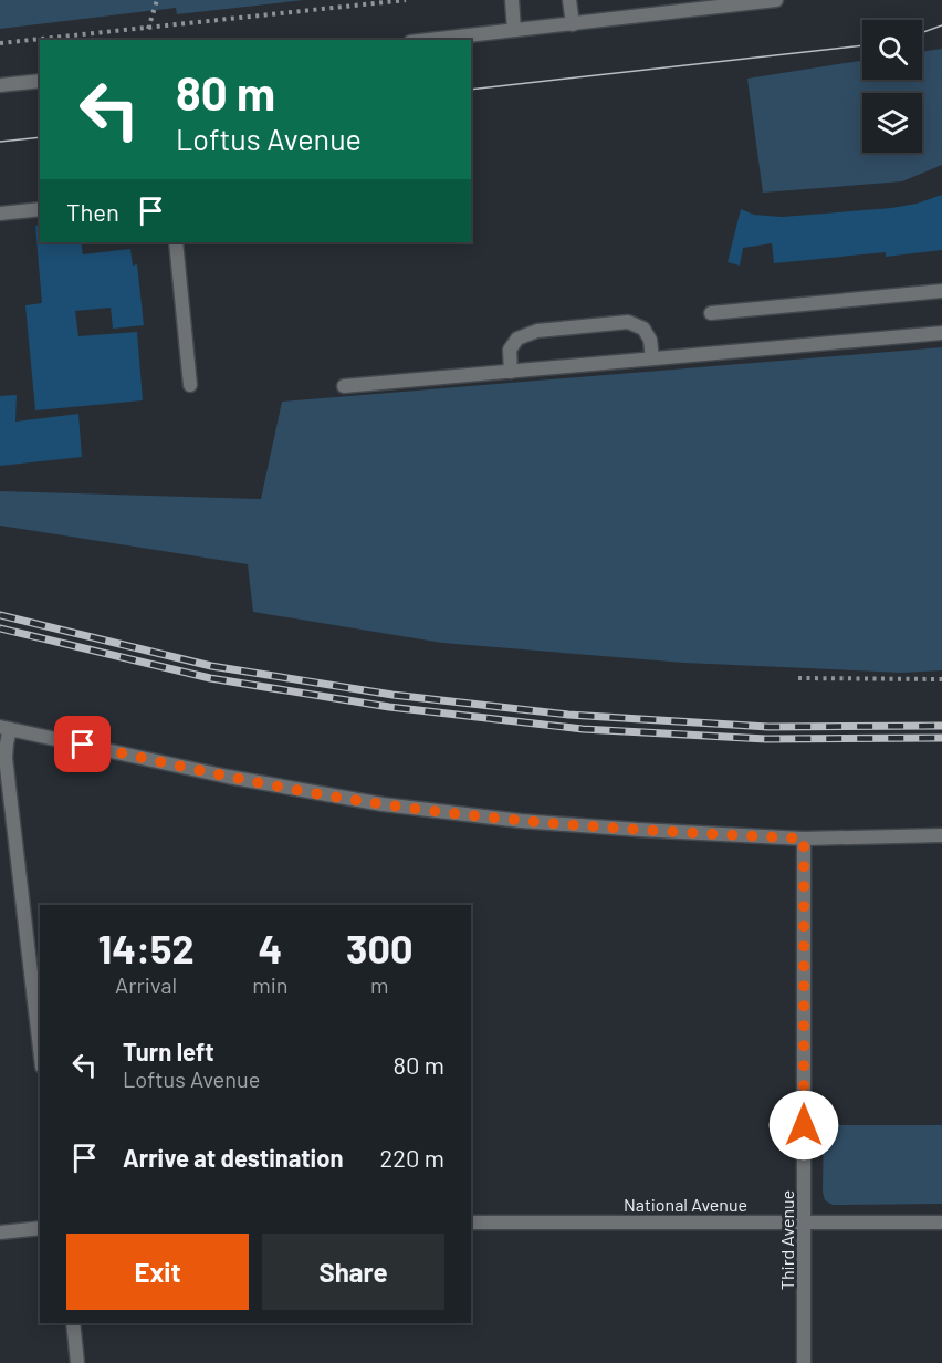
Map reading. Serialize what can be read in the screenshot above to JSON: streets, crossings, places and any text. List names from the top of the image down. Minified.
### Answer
{"streets":{"street":["National Avenue","Third Avenue"]},"crossings":[["National Avenue","Third Avenue"]],"page":{"turn":["80 m","Loftus Avenue"],"then":"Then","eta":["14:52","Arrival","4","min","300","m"],"list":[{"name":"Turn left","note":"Loftus Avenue","value":"80 m"},{"name":"Arrive at destination","value":"220 m"}],"buttons":["Exit","Share"]}}
